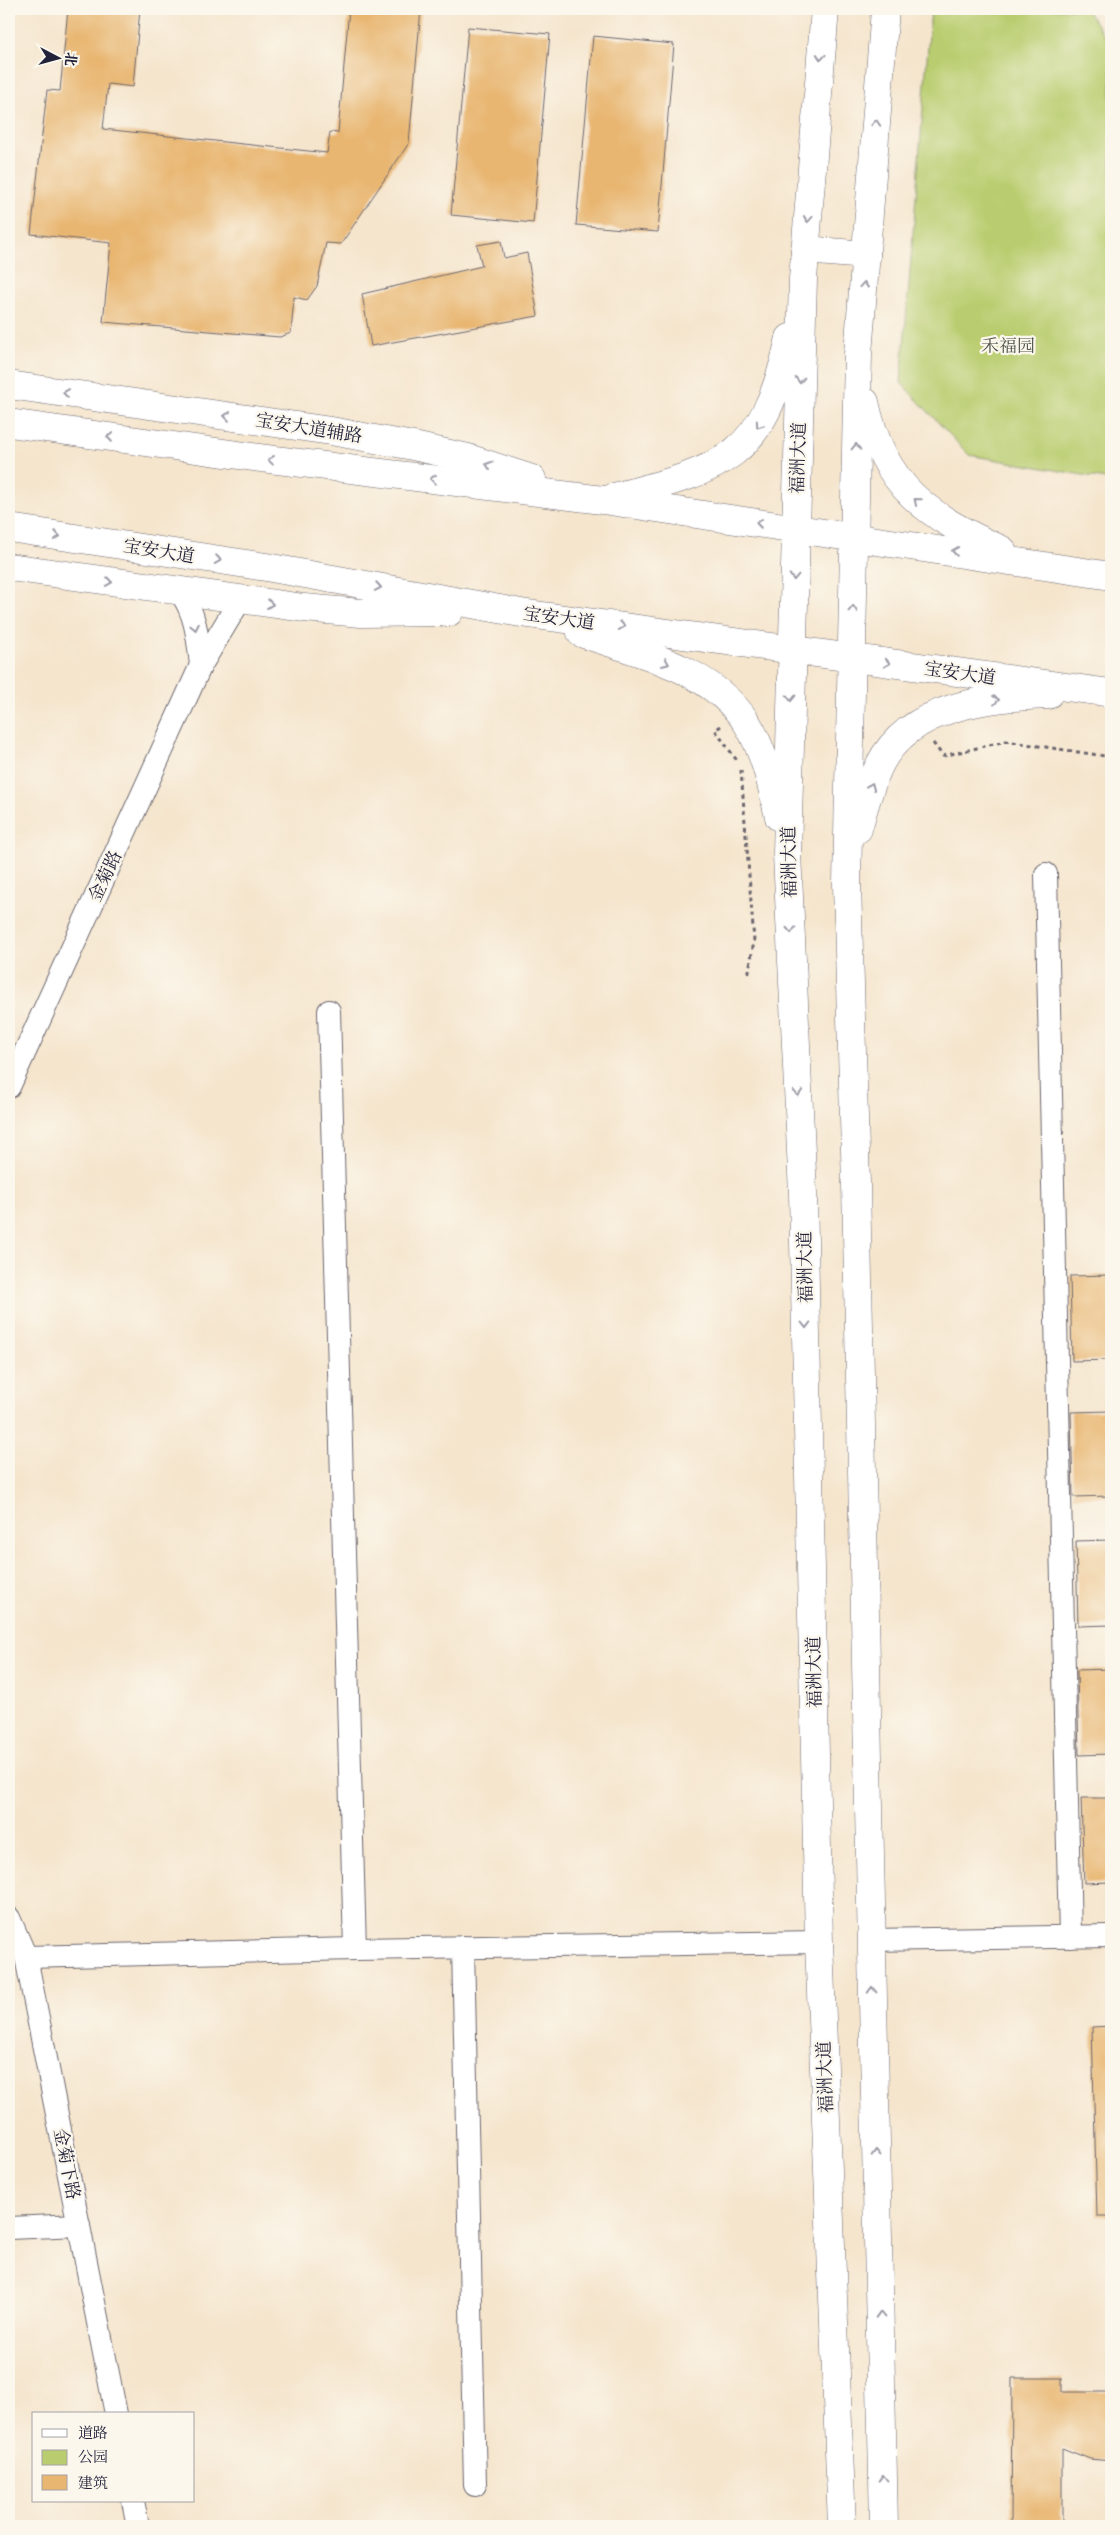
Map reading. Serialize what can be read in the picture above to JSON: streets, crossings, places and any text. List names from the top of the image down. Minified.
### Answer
{"streets":{"main road":["宝安大道辅路","福洲大道","宝安大道"],"street":["金菊路","金菊下路"]},"crossings":[["福洲大道","宝安大道"]],"parks":["禾福园"],"legend":["道路","公园","建筑"],"north":"right"}
